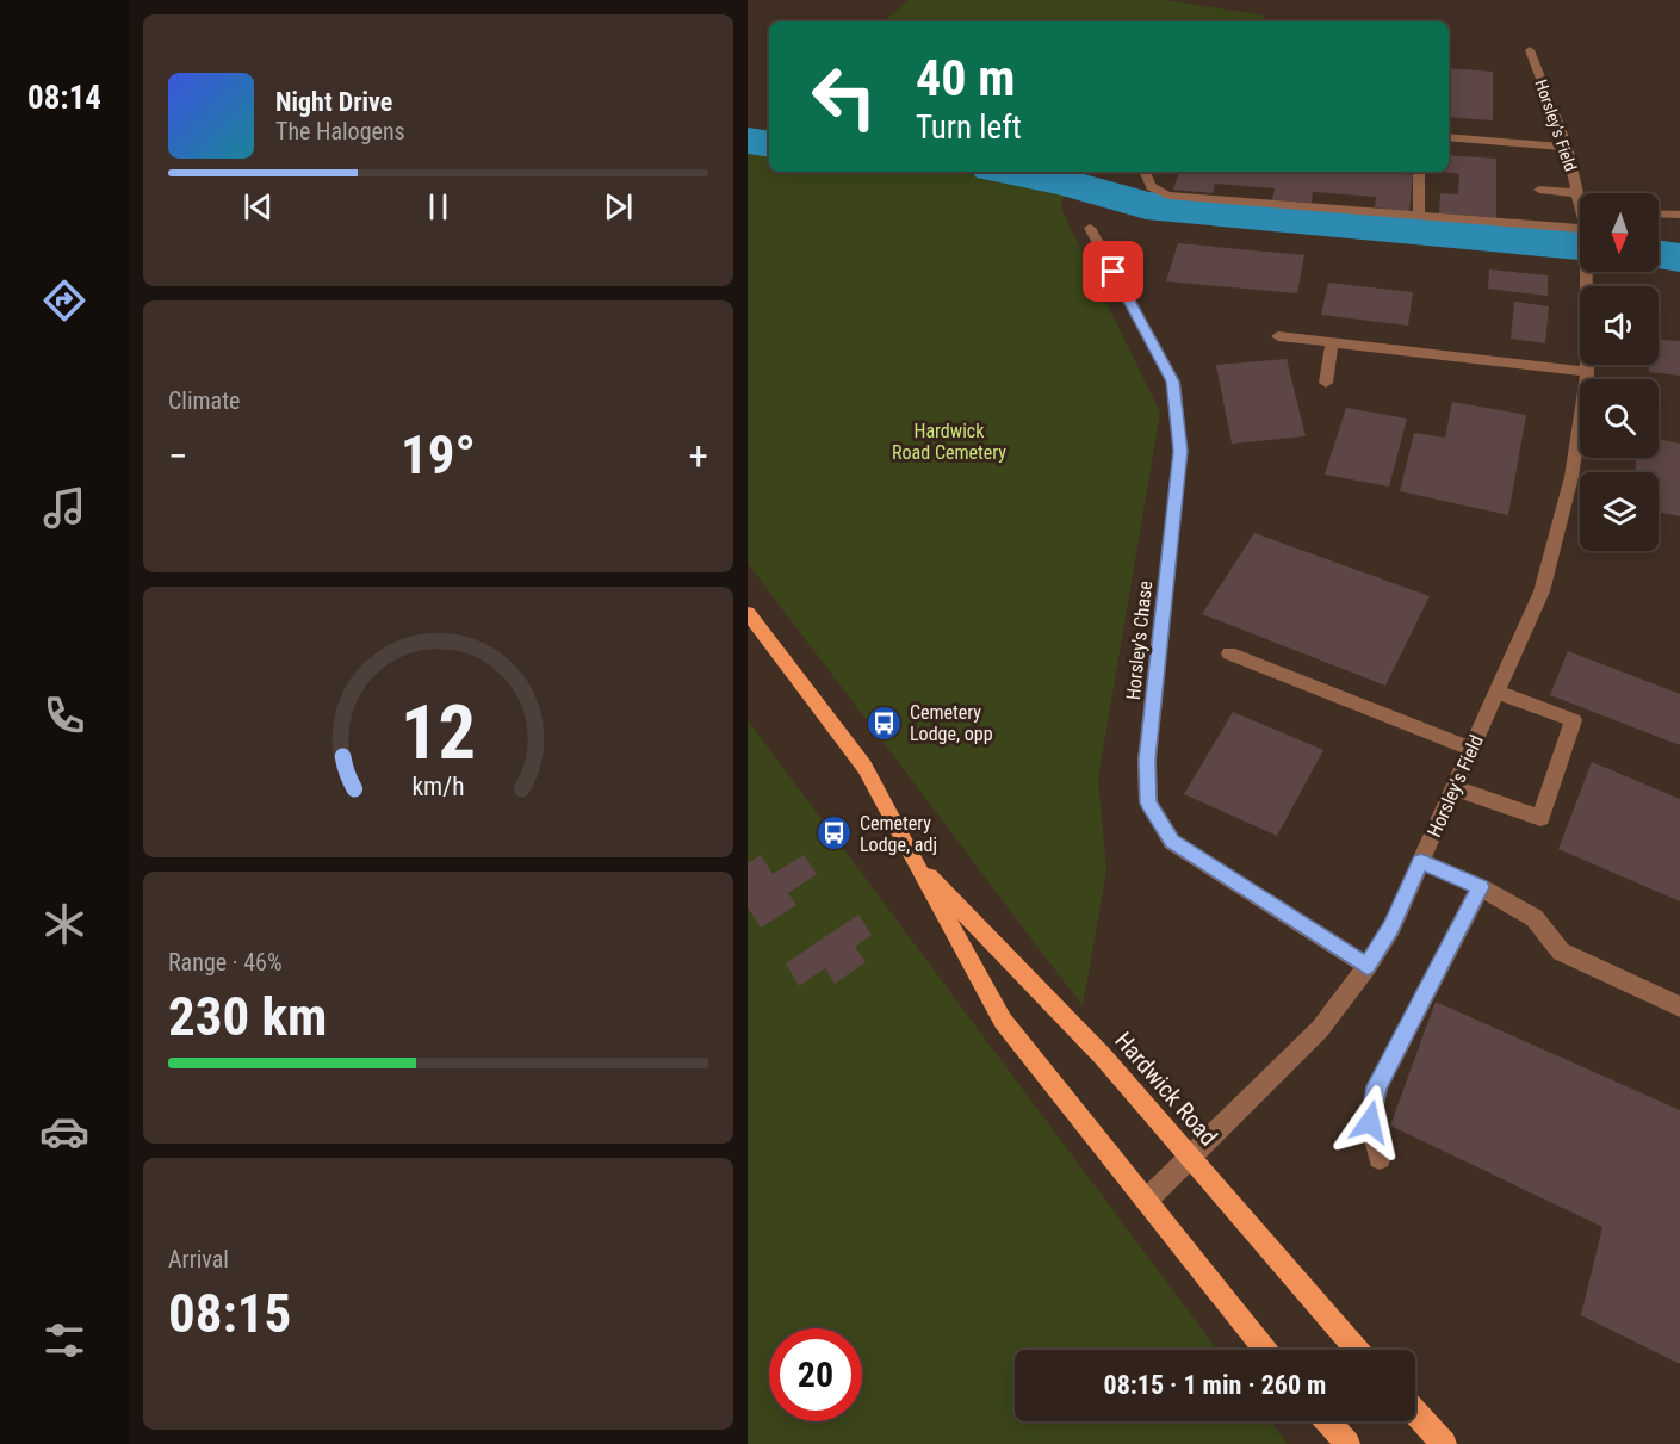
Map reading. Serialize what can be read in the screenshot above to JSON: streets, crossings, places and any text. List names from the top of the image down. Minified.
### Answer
{"streets":{"main road":["Hardwick Road"],"street":["Horsley's Field","Horsley's Chase"]},"crossings":[["Horsley's Field","Horsley's Chase"],["Horsley's Field","Hardwick Road"]],"parks":["Hardwick Road Cemetery"],"places":{"bus stop":["Cemetery Lodge, opp","Cemetery Lodge, adj"]},"north":"bottom","page":{"tabs":"08:14","turn":["40 m","Turn left"],"song":["Night Drive","The Halogens"],"tile":["Climate",["Range · 46%","230 km"],["Arrival","08:15"]],"heat":["−","19°","+"],"limit":"20","trip":"08:15 · 1 min · 260 m","gauge":["12","km/h"]}}
